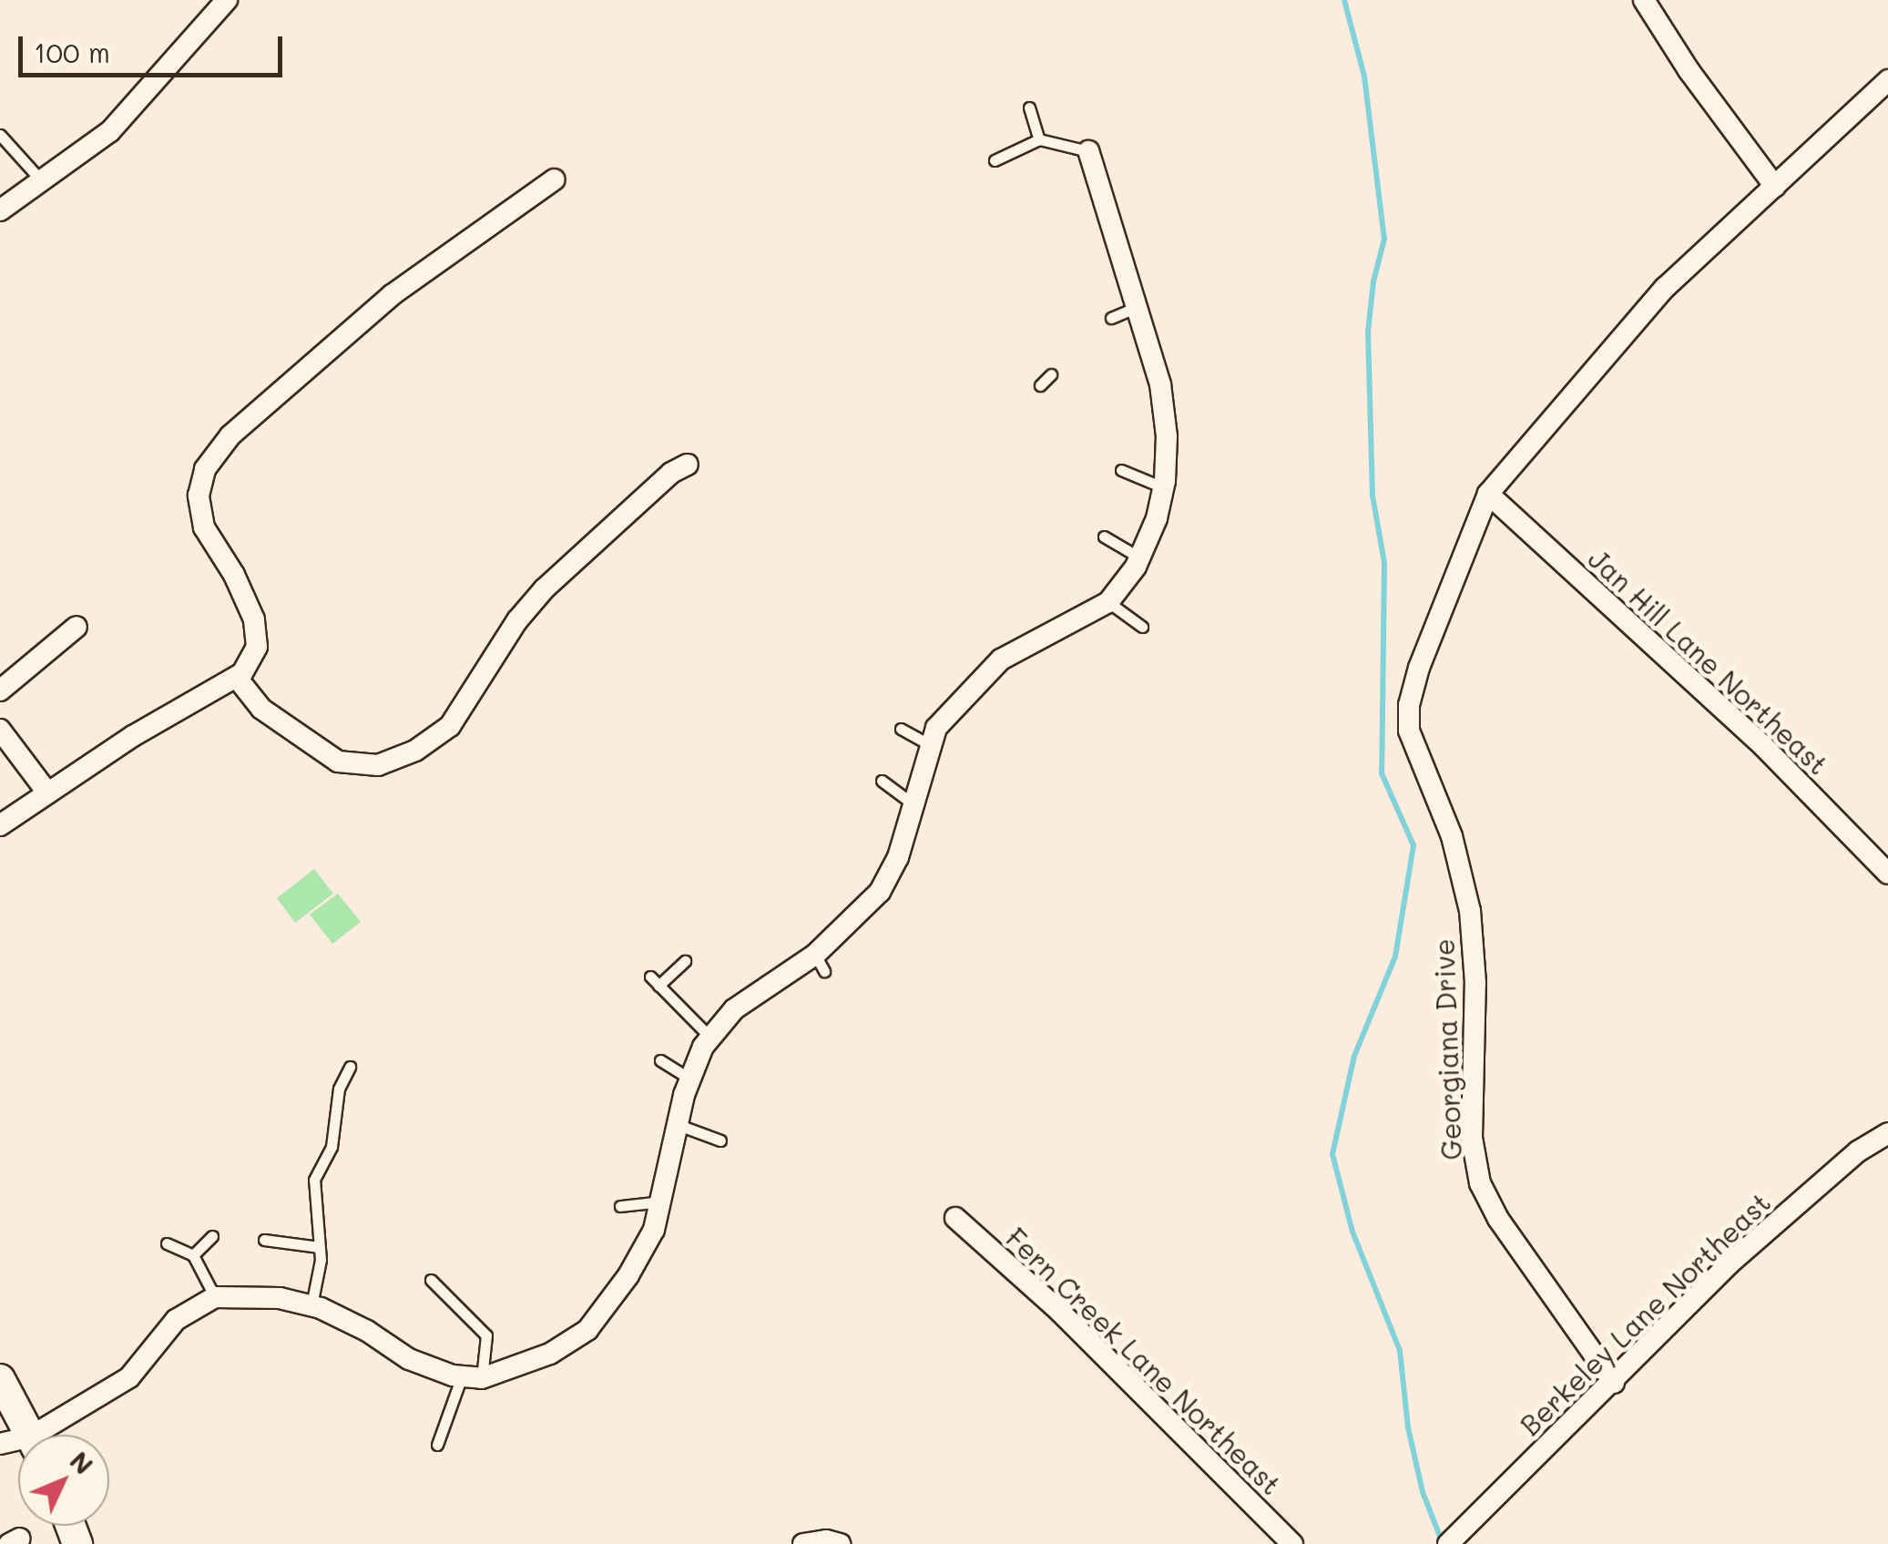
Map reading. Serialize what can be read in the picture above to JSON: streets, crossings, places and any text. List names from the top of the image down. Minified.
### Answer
{"streets":{"street":["Jan Hill Lane Northeast","Georgiana Drive","Berkeley Lane Northeast","Fern Creek Lane Northeast"]},"crossings":[["Jan Hill Lane Northeast","Georgiana Drive"],["Georgiana Drive","Berkeley Lane Northeast"]],"scale_bar":"100 m","north":"top right"}
